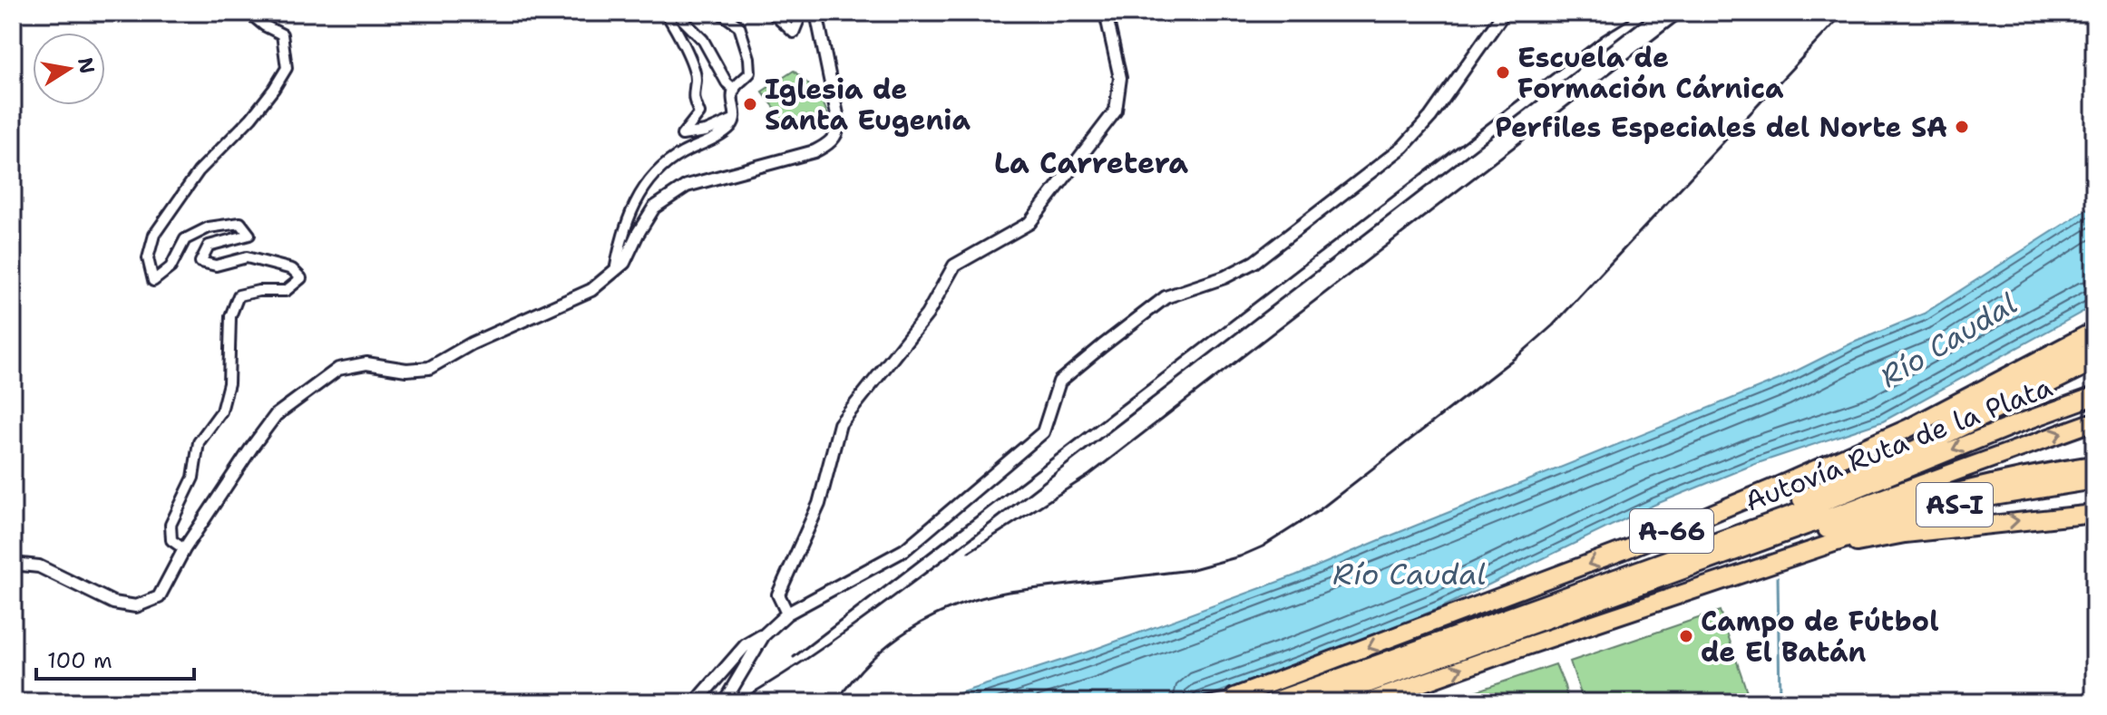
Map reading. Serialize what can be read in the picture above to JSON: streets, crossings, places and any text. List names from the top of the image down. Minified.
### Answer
{"streets":{"highway":["Autovía Ruta de la Plata","AS-I","A-66"]},"crossings":[["Autovía Ruta de la Plata","AS-I"],["AS-I","A-66"]],"districts":["La Carretera"],"water":["Río Caudal"],"places":["Escuela de Formación Cárnica","Iglesia de Santa Eugenia","Perfiles Especiales del Norte SA","Campo de Fútbol de El Batán"],"scale_bar":"100 m","north":"right"}
